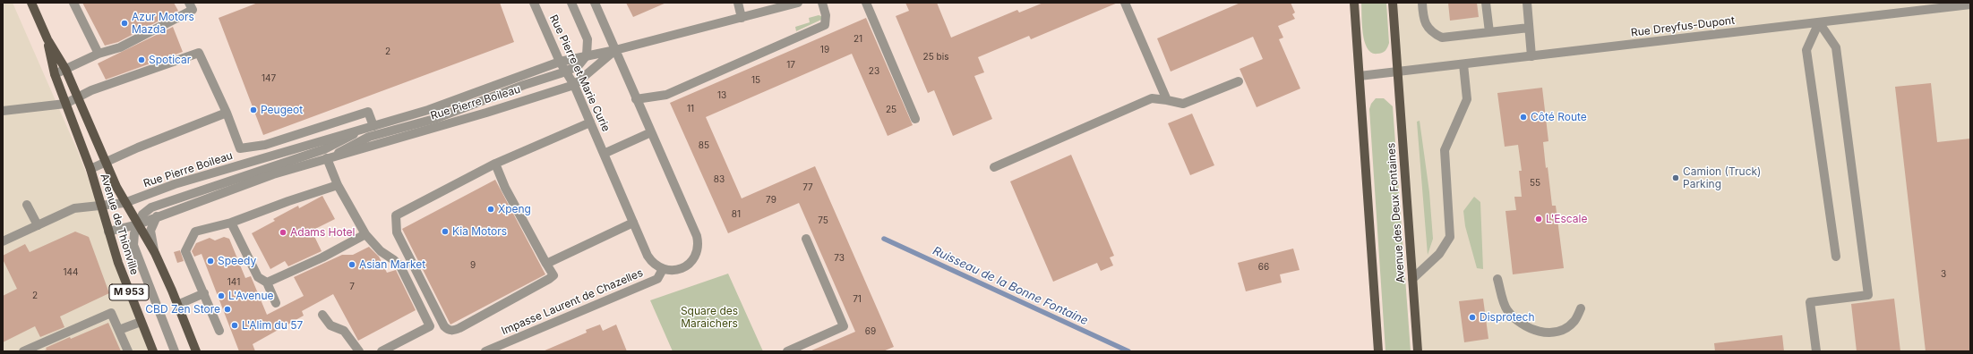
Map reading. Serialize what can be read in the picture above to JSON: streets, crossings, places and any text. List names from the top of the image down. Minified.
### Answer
{"streets":{"main road":["Avenue des Deux Fontaines","Avenue de Thionville","M 953"],"street":["Rue Dreyfus-Dupont","Rue Pierre et Marie Curie","Rue Pierre Boileau","Impasse Laurent de Chazelles"]},"crossings":[["Rue Dreyfus-Dupont","Avenue des Deux Fontaines"],["Rue Pierre et Marie Curie","Rue Pierre Boileau"],["Rue Pierre et Marie Curie","Impasse Laurent de Chazelles"],["Rue Pierre Boileau","Avenue de Thionville"]],"water":["Ruisseau de la Bonne Fontaine"],"parks":["Square des Maraichers"],"places":["Azur Motors Mazda","Spoticar","Peugeot","Côté Route","Camion (Truck) Parking","Xpeng","L'Escale","Kia Motors","Adams Hotel","Speedy","Asian Market","L'Avenue","CBD Zen Store","Disprotech","L'Alim du 57"],"house_numbers":["21","19","2","25 bis","17","23","147","15","13","11","25","85","83","55","77","79","81","75","73","9","66","144","3","141","7","2","71","69"]}
